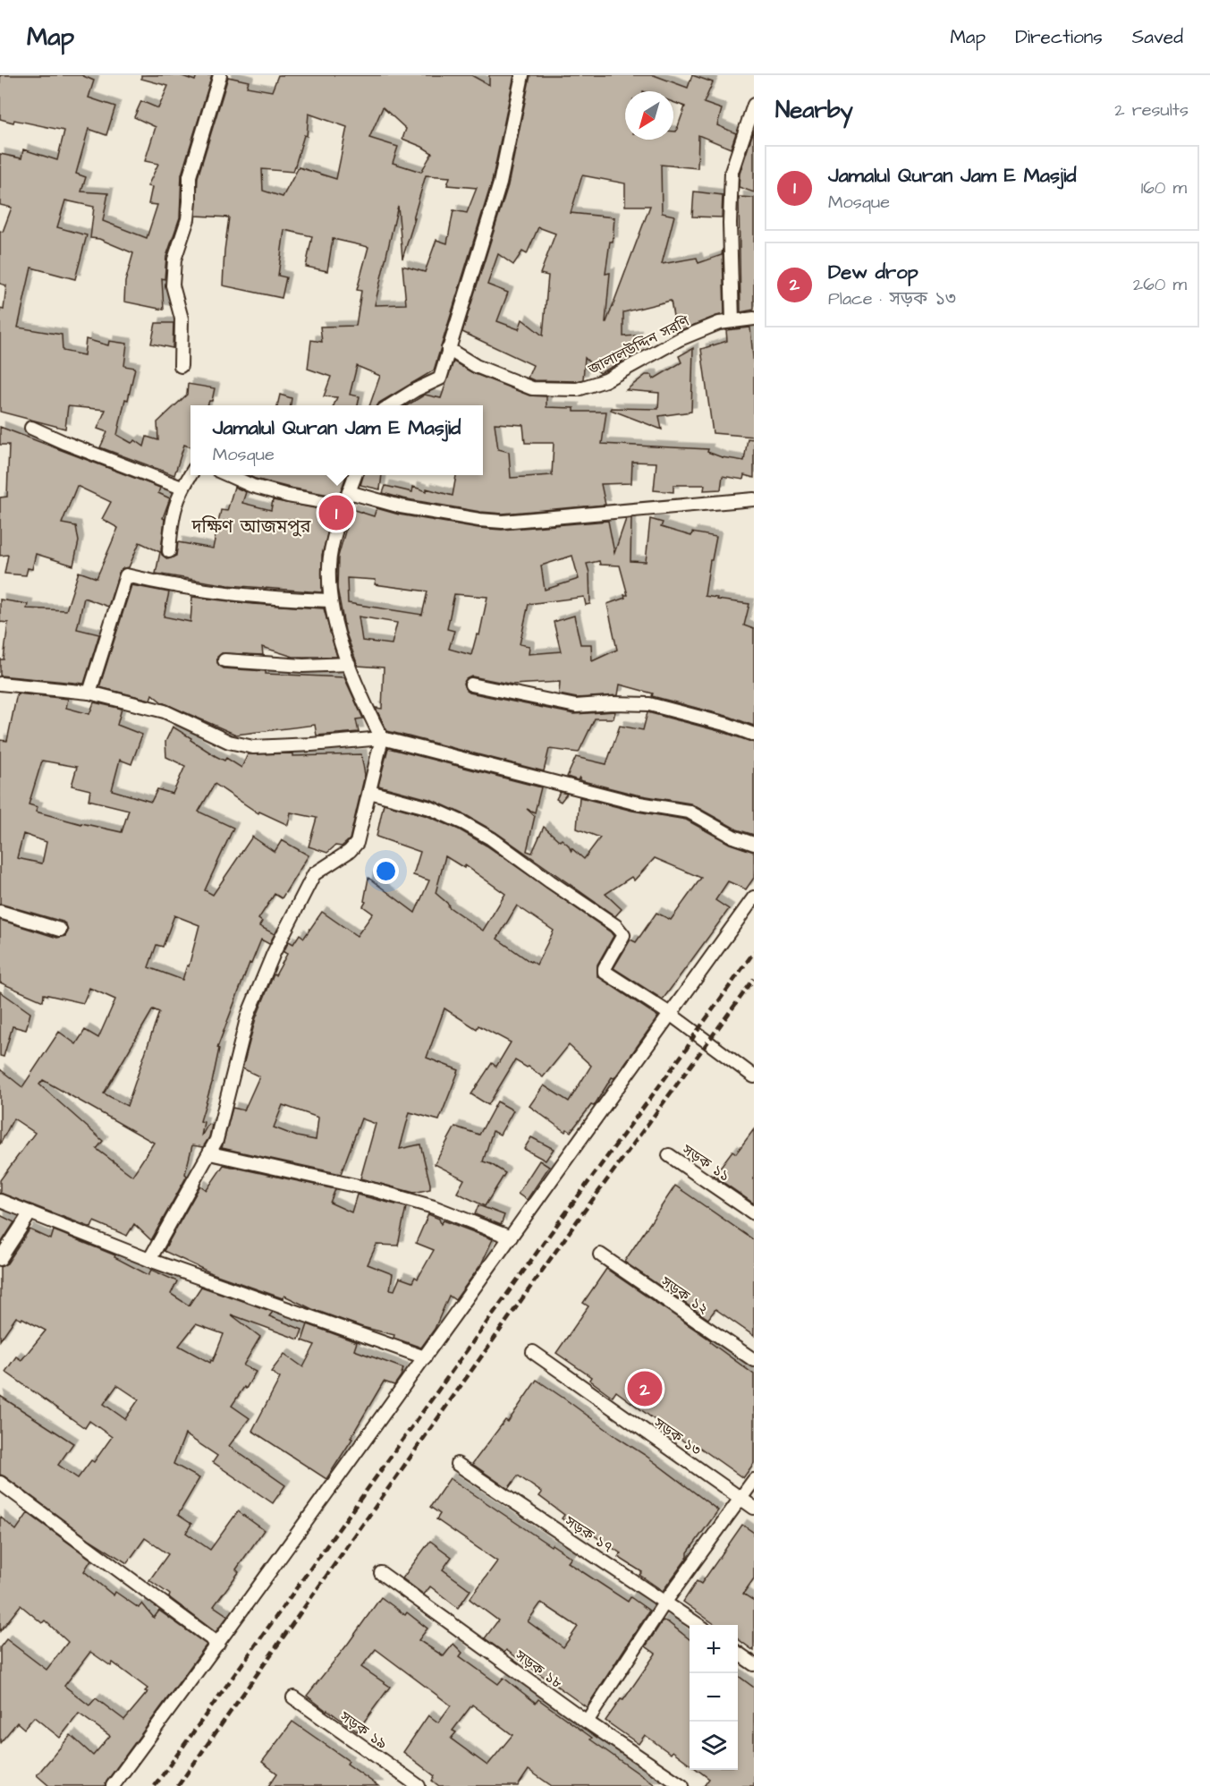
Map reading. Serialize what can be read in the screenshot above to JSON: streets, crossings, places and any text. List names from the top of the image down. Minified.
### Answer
{"streets":{"street":["জালালউদ্দিন সরণি","সড়ক ১১","সড়ক ১২","সড়ক ১৩","সড়ক ১৭","সড়ক ১৮","সড়ক ১৯"]},"districts":["দক্ষিণ আজমপুর"],"north":"bottom left","page":{"header":"Map","nav":["Map","Directions","Saved"],"heading":["Nearby","2 results"],"list":[{"mark":"1","name":"Jamalul Quran Jam E Masjid","note":"Mosque","value":"160 m"},{"mark":"2","name":"Dew drop","note":"Place · সড়ক ১৩","value":"260 m"}],"popup":["Jamalul Quran Jam E Masjid","Mosque"],"pins":["1","2"],"map_buttons":["+","−"]}}
